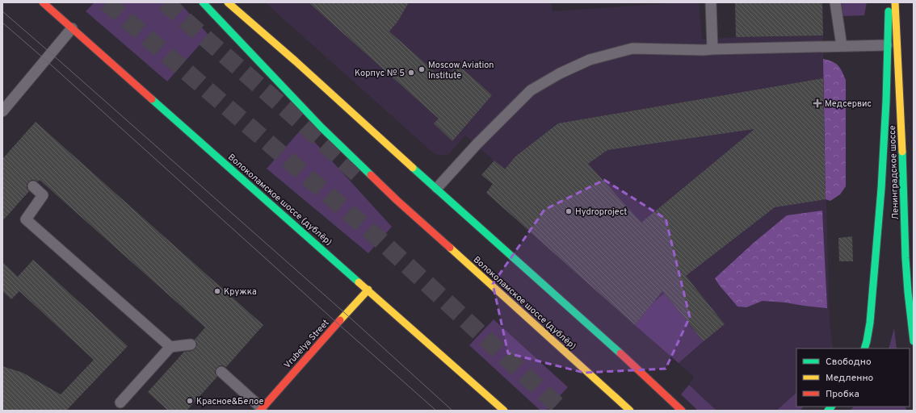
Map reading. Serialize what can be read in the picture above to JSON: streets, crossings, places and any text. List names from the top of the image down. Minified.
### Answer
{"streets":{"main road":["Ленинградское шоссе","Волоколамское шоссе (дублёр)","Vrubelya Street"]},"crossings":[["Волоколамское шоссе (дублёр)","Vrubelya Street"]],"places":{"other":["Moscow Aviation Institute","Корпус № 5","Hydroproject","Кружка","Красное&Белое"],"health":["Медсервис"]},"legend":["Свободно","Медленно","Пробка"]}
